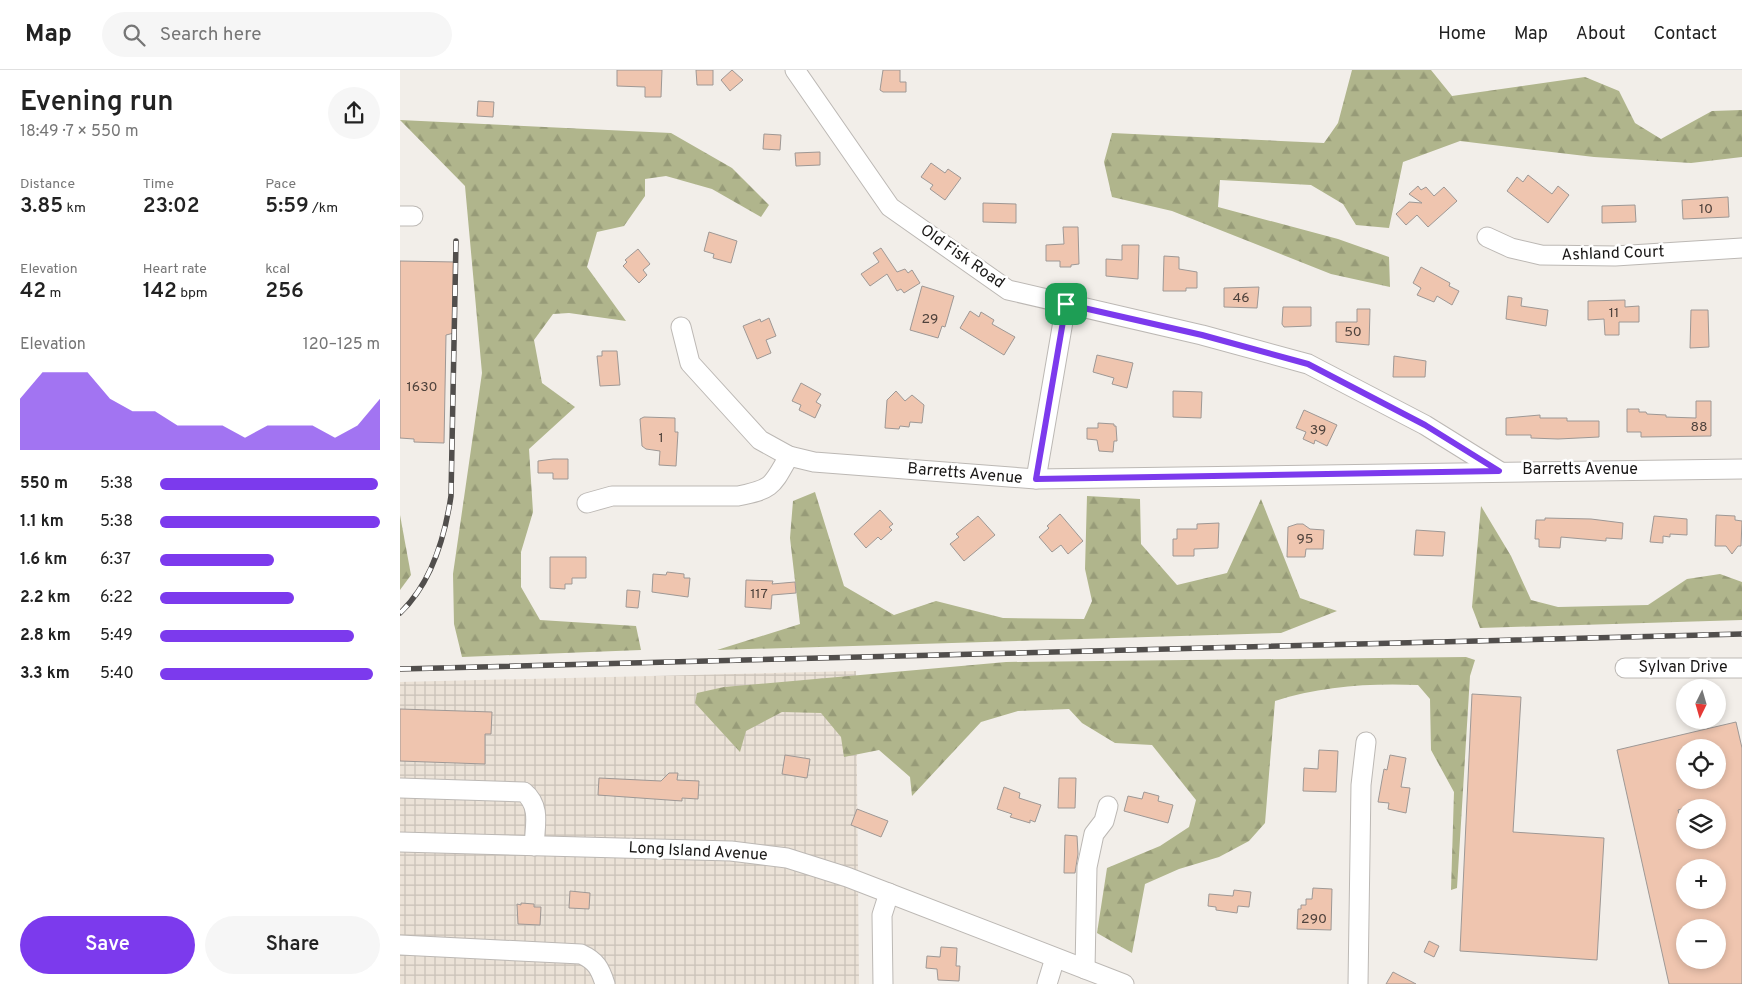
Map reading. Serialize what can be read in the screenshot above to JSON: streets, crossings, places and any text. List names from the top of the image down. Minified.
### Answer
{"streets":{"street":["Ashland Court","Old Fisk Road","Barretts Avenue","Sylvan Drive","Long Island Avenue"]},"crossings":[["Old Fisk Road","Barretts Avenue"]],"house_numbers":["10","46","11","29","50","1630","88","39","1","95","117","290"],"north":"bottom","page":{"header":"Map","search":"Search here","nav":["Home","Map","About","Contact"],"heading":["Evening run","18:49 · 7 × 550 m"],"stats":[["Distance","3.85 km"],["Time","23:02"],["Pace","5:59 /km"],["Elevation","42 m"],["Heart rate","142 bpm"],["kcal","256"]],"chart":["Elevation","120–125 m"],"list":[{"name":"550 m","note":"5:38"},{"name":"1.1 km","note":"5:38"},{"name":"1.6 km","note":"6:37"},{"name":"2.2 km","note":"6:22"},{"name":"2.8 km","note":"5:49"},{"name":"3.3 km","note":"5:40"}],"map_buttons":["+","−"],"buttons":["Save","Share"]}}
